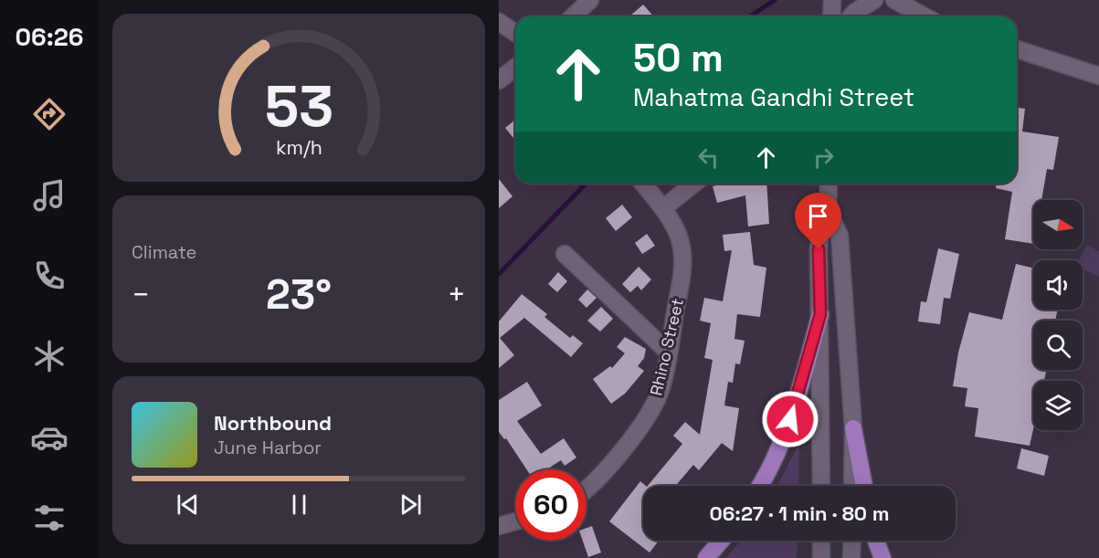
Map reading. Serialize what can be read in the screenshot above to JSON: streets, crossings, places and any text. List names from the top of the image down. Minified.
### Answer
{"streets":{"street":["Rhino Street"]},"north":"right","page":{"tabs":"06:26","turn":["50 m","Mahatma Gandhi Street"],"tile":"Climate","heat":["−","23°","+"],"song":["Northbound","June Harbor"],"limit":"60","trip":"06:27 · 1 min · 80 m","gauge":["53","km/h"]}}
